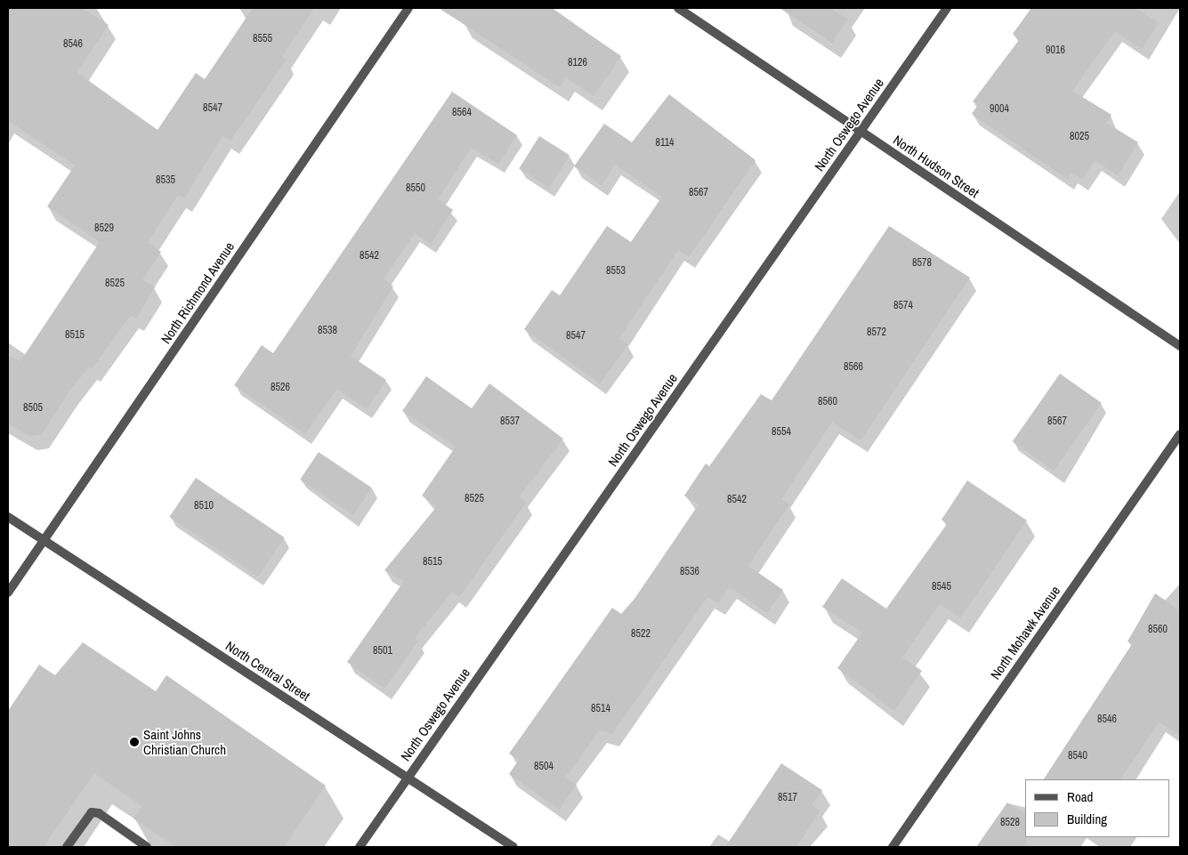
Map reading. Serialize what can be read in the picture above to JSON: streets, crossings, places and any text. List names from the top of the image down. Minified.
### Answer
{"streets":{"street":["North Oswego Avenue","North Hudson Street","North Richmond Avenue","North Mohawk Avenue","North Central Street"]},"crossings":[["North Oswego Avenue","North Hudson Street"],["North Oswego Avenue","North Central Street"],["North Richmond Avenue","North Central Street"]],"places":["Saint Johns Christian Church"],"house_numbers":["8555","8546","9016","8126","8547","9004","8564","8025","8114","8535","8550","8567","8529","8542","8578","8553","8525","8574","8538","8572","8515","8547","8566","8526","8560","8505","8537","8567","8554","8525","8542","8510","8515","8536","8545","8560","8522","8501","8514","8546","8540","8504","8517","8528"],"legend":["Road","Building"]}
